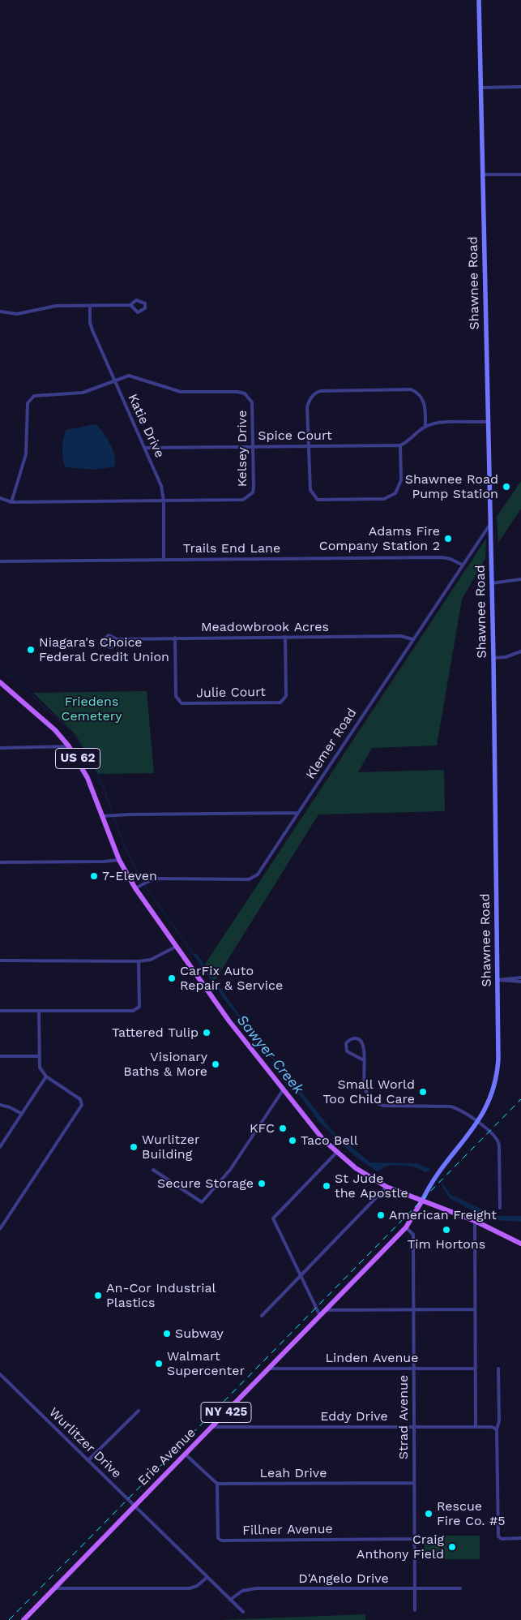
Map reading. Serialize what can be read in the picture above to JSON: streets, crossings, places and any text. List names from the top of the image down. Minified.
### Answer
{"streets":{"main road":["Shawnee Road","US 62","NY 425","Erie Avenue"],"street":["Katie Drive","Spice Court","Kelsey Drive","Trails End Lane","Meadowbrook Acres","Julie Court","Klemer Road","Linden Avenue","Eddy Drive","Strad Avenue","Wurlitzer Drive","Leah Drive","Fillner Avenue","D'Angelo Drive"]},"crossings":[["Shawnee Road","Klemer Road"],["Shawnee Road","US 62"],["Shawnee Road","Erie Avenue"],["Katie Drive","Spice Court"],["Katie Drive","Kelsey Drive"],["Katie Drive","Trails End Lane"],["Spice Court","Kelsey Drive"],["Trails End Lane","Klemer Road"],["Meadowbrook Acres","Julie Court"],["Meadowbrook Acres","Klemer Road"],["Klemer Road","US 62"],["US 62","Erie Avenue"],["Linden Avenue","Strad Avenue"],["Linden Avenue","Erie Avenue"],["Eddy Drive","Strad Avenue"],["Eddy Drive","Erie Avenue"],["Strad Avenue","Erie Avenue"],["Strad Avenue","Leah Drive"],["Strad Avenue","Fillner Avenue"],["Strad Avenue","D'Angelo Drive"],["Wurlitzer Drive","Erie Avenue"],["Wurlitzer Drive","D'Angelo Drive"],["Leah Drive","Fillner Avenue"]],"water":["Sawyer Creek"],"parks":["Friedens Cemetery"],"places":["Shawnee Road Pump Station","Adams Fire Company Station 2","Niagara's Choice Federal Credit Union","7-Eleven","CarFix Auto Repair & Service","Tattered Tulip","Visionary Baths & More","Small World Too Child Care","KFC","Taco Bell","Wurlitzer Building","Secure Storage","St Jude the Apostle","American Freight","Tim Hortons","An-Cor Industrial Plastics","Subway","Walmart Supercenter","Rescue Fire Co. #5","Craig Anthony Field"]}
